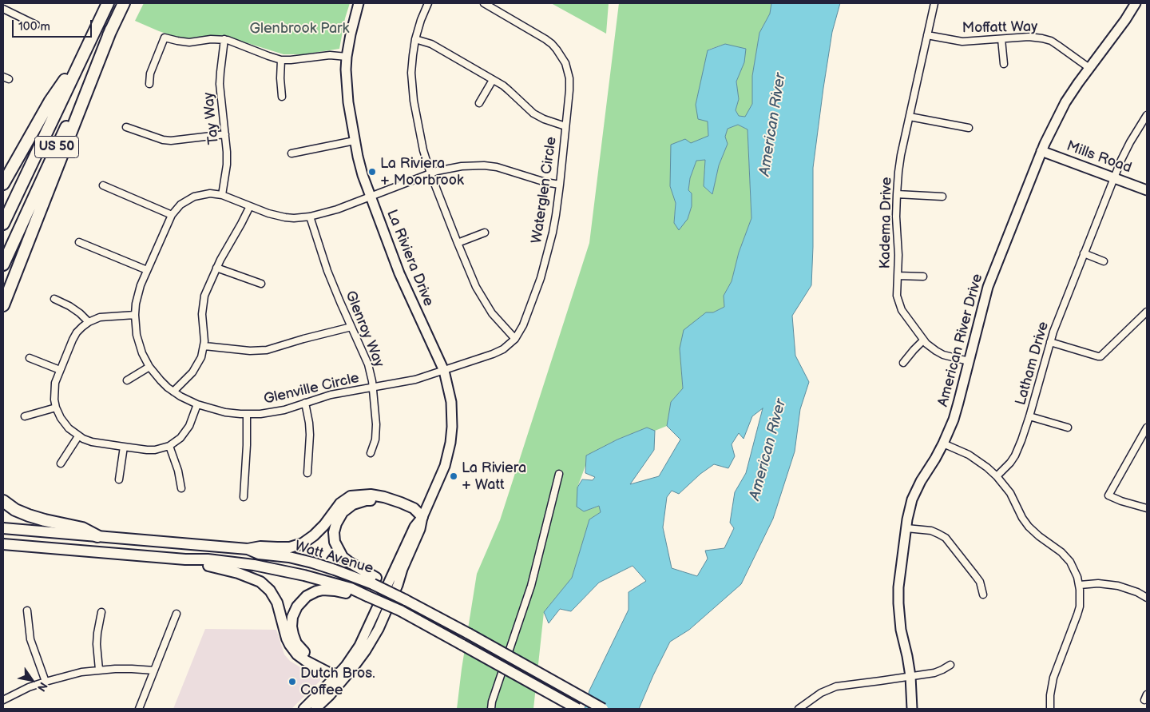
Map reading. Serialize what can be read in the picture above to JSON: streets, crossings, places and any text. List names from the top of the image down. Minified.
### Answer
{"streets":{"highway":["US 50"],"main road":["Watt Avenue"],"street":["Moffatt Way","Tay Way","Mills Road","Waterglen Circle","Kadema Drive","La Riviera Drive","Glenroy Way","American River Drive","Latham Drive","Glenville Circle"]},"crossings":[["Moffatt Way","Kadema Drive"],["Moffatt Way","American River Drive"],["Tay Way","Glenville Circle"],["Mills Road","American River Drive"],["Mills Road","Latham Drive"],["Waterglen Circle","La Riviera Drive"],["Waterglen Circle","Glenville Circle"],["Kadema Drive","American River Drive"],["La Riviera Drive","Glenville Circle"],["Glenroy Way","Glenville Circle"]],"water":["American River"],"parks":["Glenbrook Park"],"places":["La Riviera + Moorbrook","La Riviera + Watt","Dutch Bros. Coffee"],"scale_bar":"100 m","north":"bottom right"}
